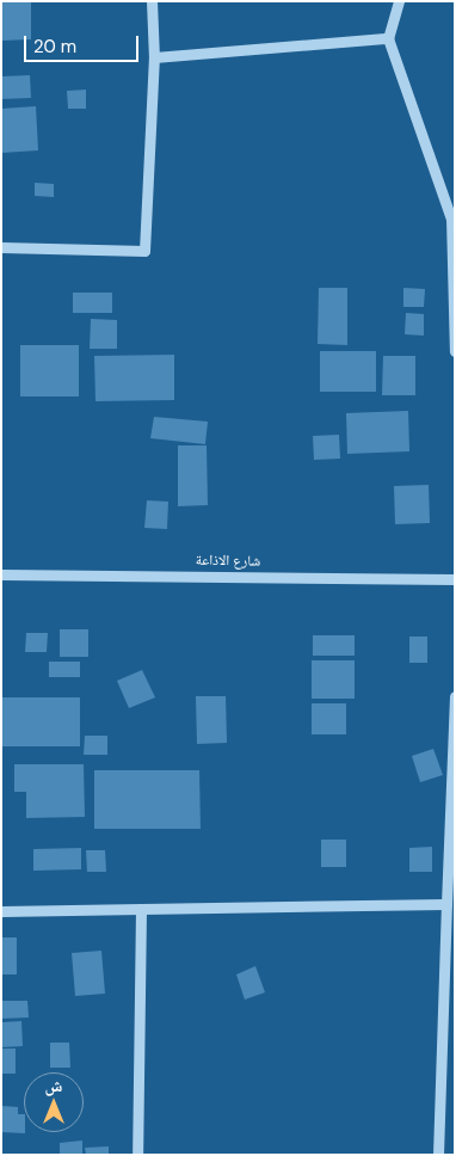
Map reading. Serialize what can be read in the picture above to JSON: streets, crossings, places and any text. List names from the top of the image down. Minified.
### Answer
{"streets":{"street":["شارع الاذاعة"]},"scale_bar":"20 m","north":"top"}
